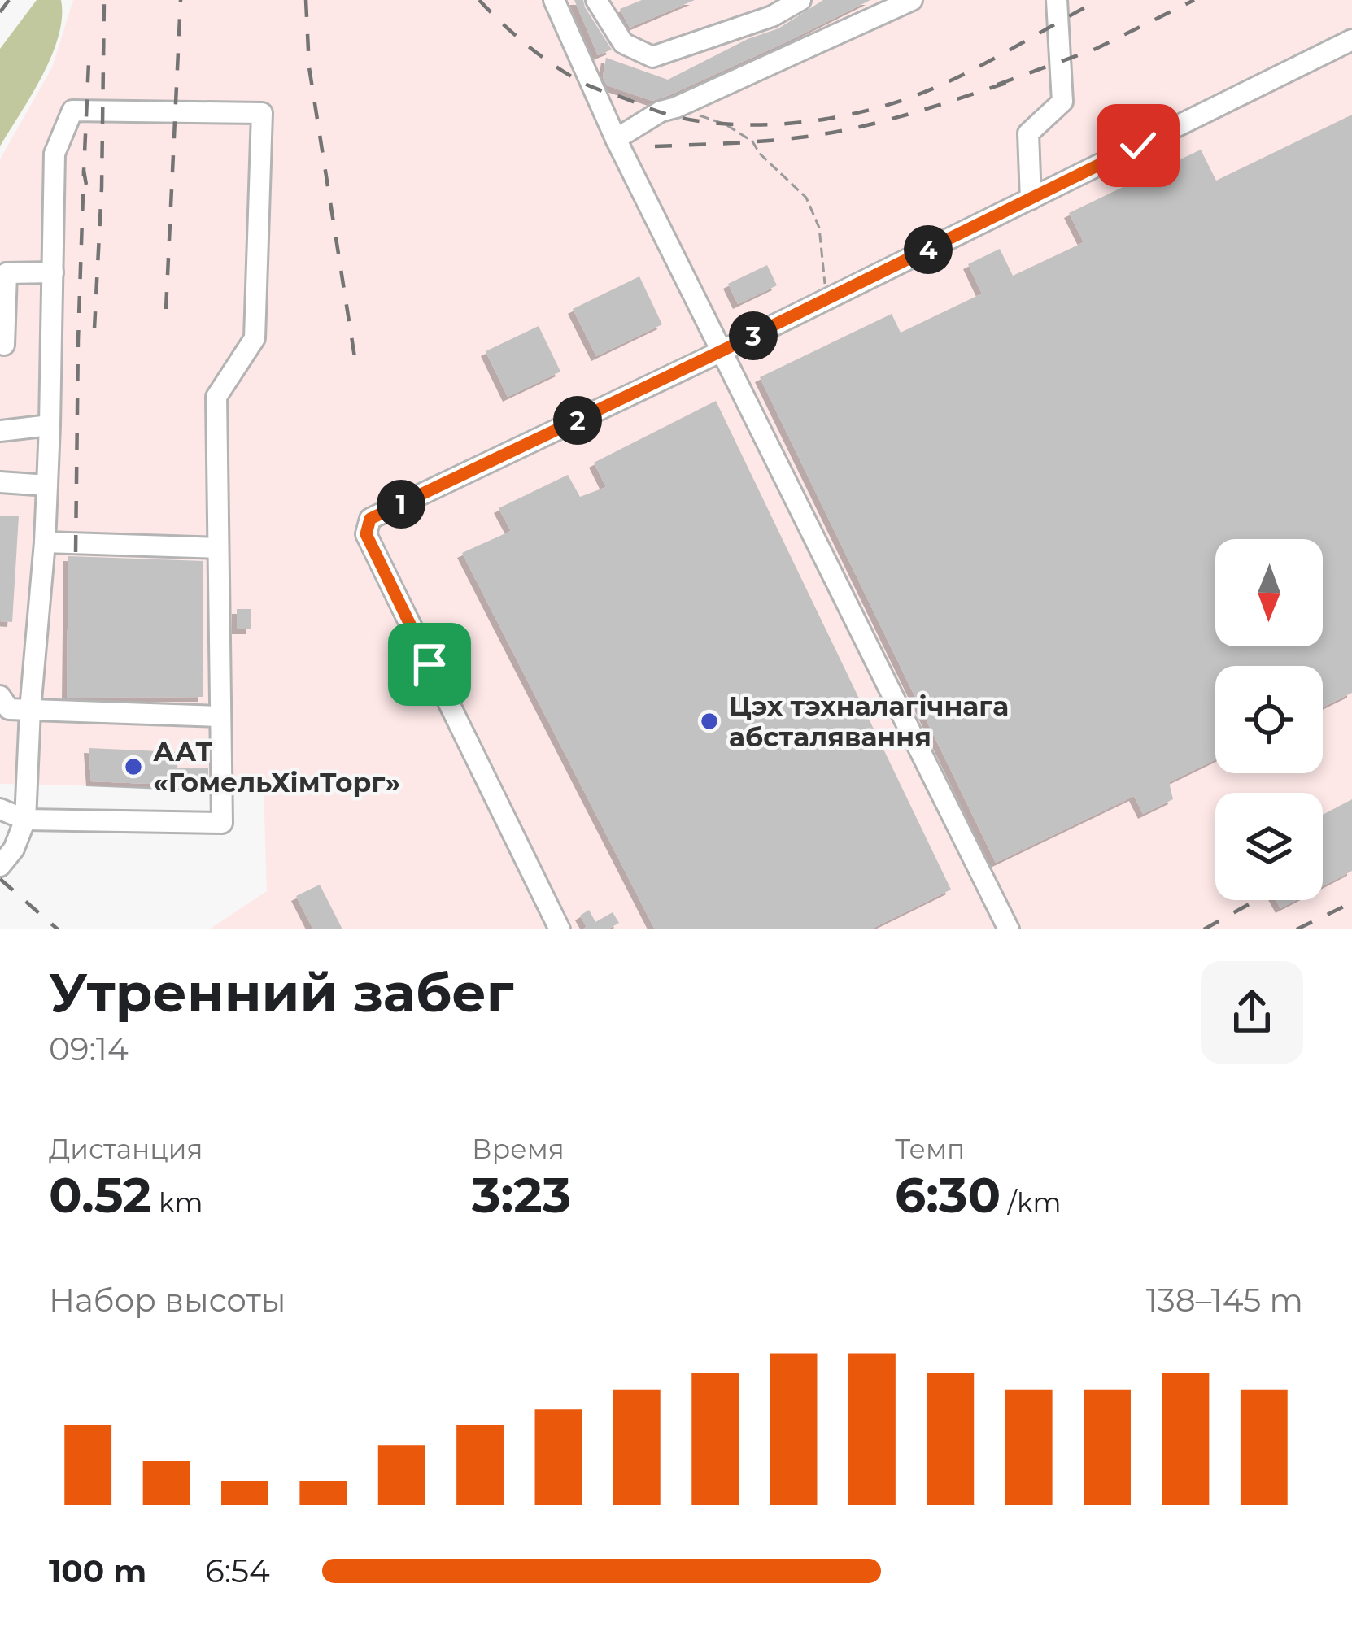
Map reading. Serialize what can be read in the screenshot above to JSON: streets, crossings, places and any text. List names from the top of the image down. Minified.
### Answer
{"places":["Цэх тэхналагічнага абсталявання","ААТ «ГомельХімТорг»"],"north":"bottom","page":{"pins":["4","3","2","1"],"heading":["Утренний забег","09:14"],"stats":[["Дистанция","0.52 km"],["Время","3:23"],["Темп","6:30 /km"]],"chart":["Набор высоты","138–145 m"],"list":[{"name":"100 m","note":"6:54"}]}}
